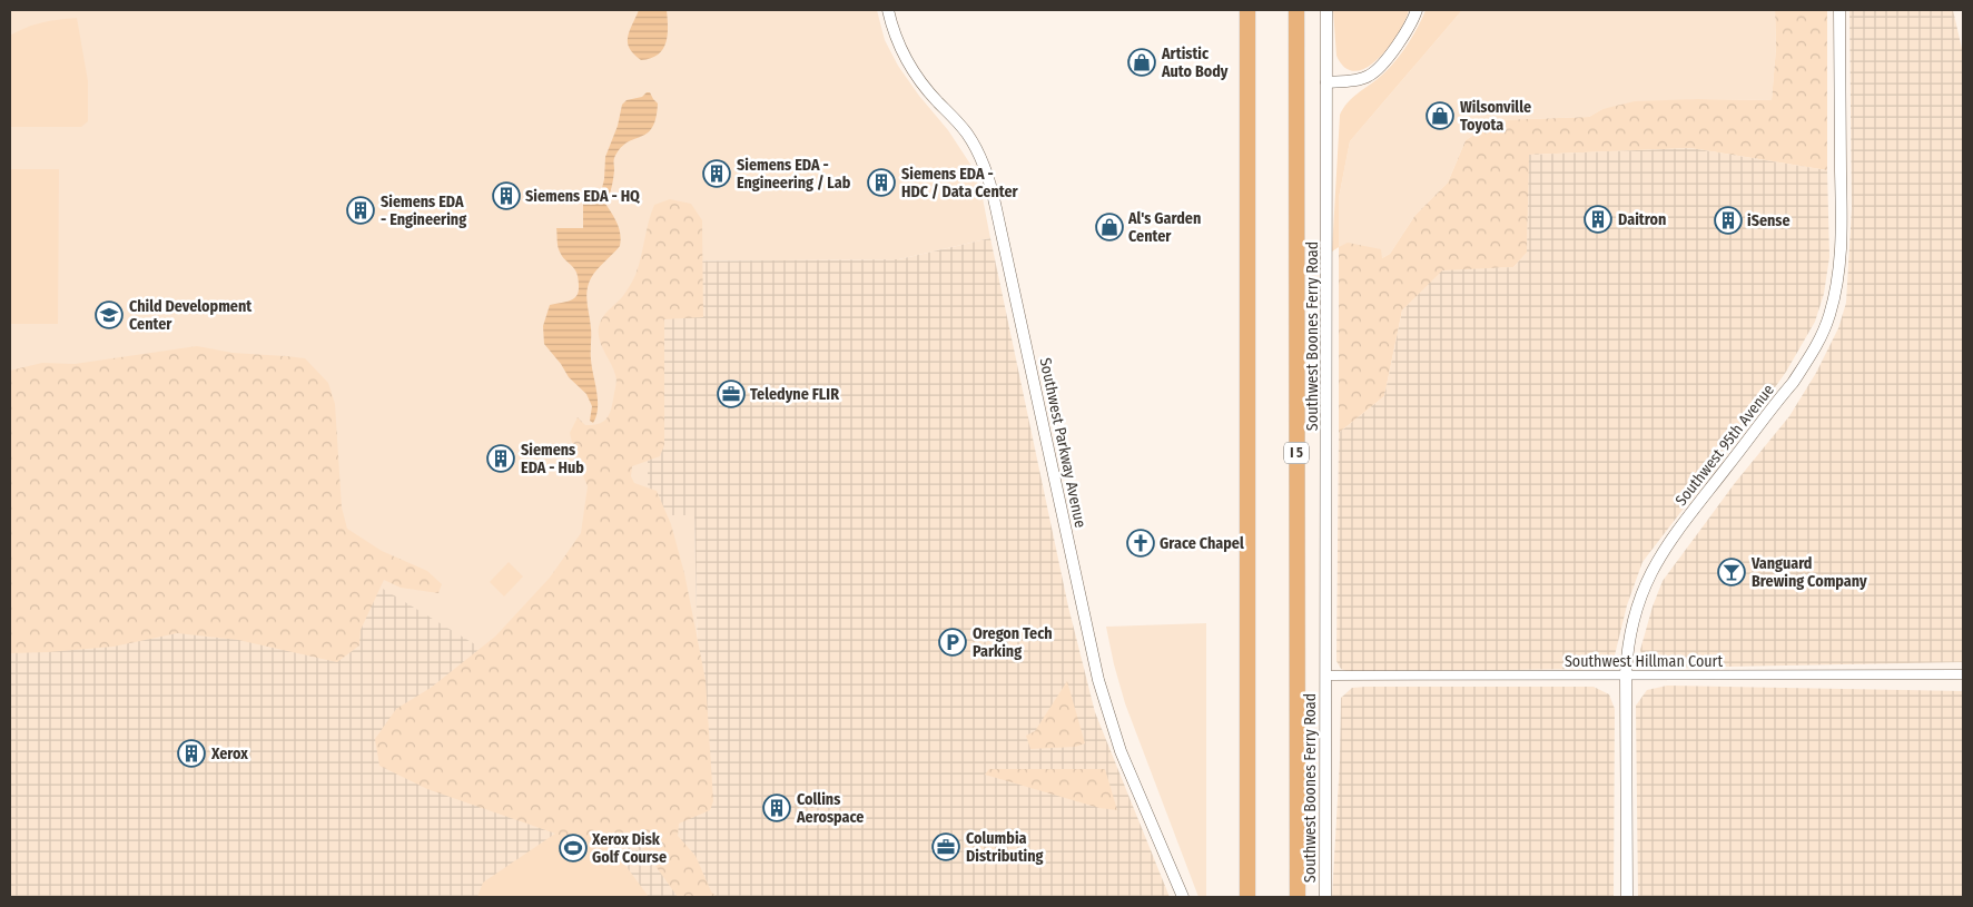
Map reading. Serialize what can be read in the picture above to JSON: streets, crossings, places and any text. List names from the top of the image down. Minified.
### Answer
{"streets":{"highway":["I 5"],"street":["Southwest Boones Ferry Road","Southwest Parkway Avenue","Southwest 95th Avenue","Southwest Hillman Court"]},"crossings":[["Southwest Boones Ferry Road","Southwest Hillman Court"],["Southwest 95th Avenue","Southwest Hillman Court"]],"places":{"shop":["Artistic Auto Body","Wilsonville Toyota","Al's Garden Center"],"building":["Siemens EDA - Engineering / Lab","Siemens EDA - HDC / Data Center","Siemens EDA - HQ","Siemens EDA - Engineering","Daitron","iSense","Siemens EDA - Hub","Xerox","Collins Aerospace"],"school or university":["Child Development Center"],"office":["Teledyne FLIR","Columbia Distributing"],"church":["Grace Chapel"],"bar":["Vanguard Brewing Company"],"parking":["Oregon Tech Parking"],"sports":["Xerox Disk Golf Course"]}}
